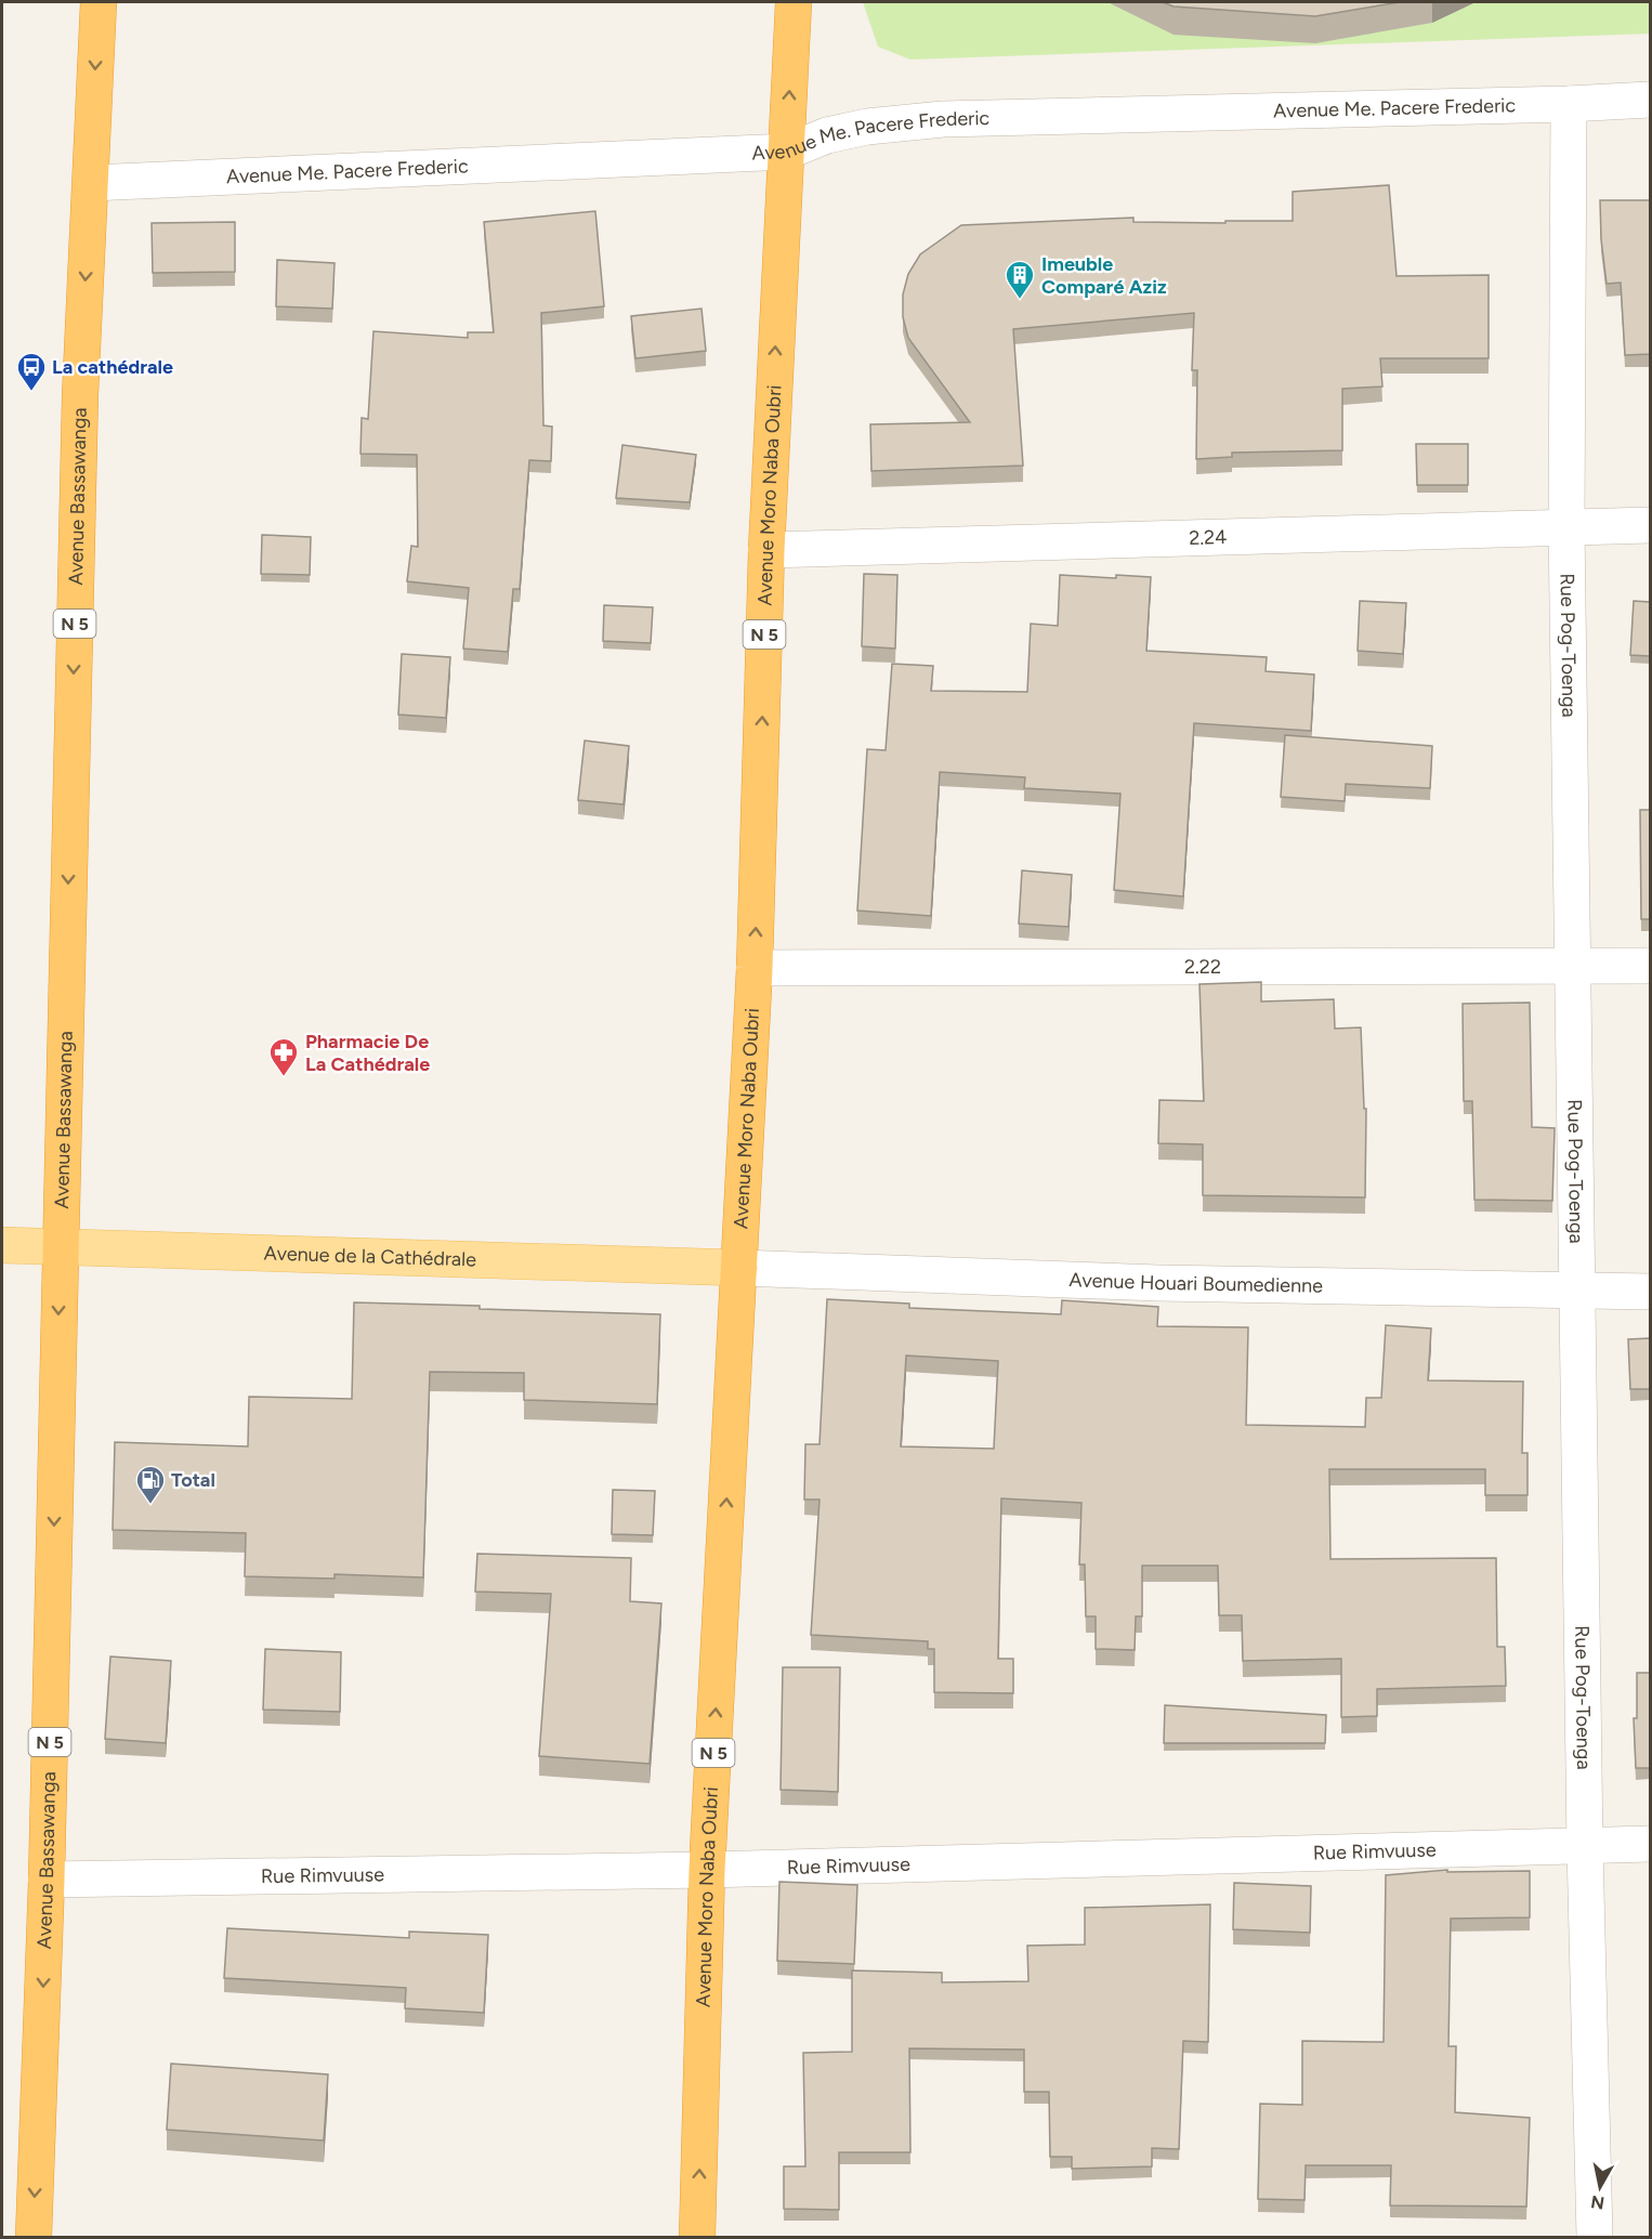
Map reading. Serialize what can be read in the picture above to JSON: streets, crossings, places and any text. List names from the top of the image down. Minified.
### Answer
{"streets":{"highway":["Avenue Bassawanga","Avenue Moro Naba Oubri","N 5"],"main road":["Avenue de la Cathédrale"],"street":["Avenue Me. Pacere Frederic","2.24","Rue Pog-Toenga","2.22","Avenue Houari Boumedienne","Rue Rimvuuse"]},"crossings":[["Avenue Me. Pacere Frederic","Avenue Bassawanga"],["Avenue Me. Pacere Frederic","Avenue Moro Naba Oubri"],["Avenue Me. Pacere Frederic","Rue Pog-Toenga"],["Avenue Bassawanga","Avenue de la Cathédrale"],["Avenue Bassawanga","Rue Rimvuuse"],["Avenue Moro Naba Oubri","2.24"],["Avenue Moro Naba Oubri","2.22"],["Avenue Moro Naba Oubri","Avenue de la Cathédrale"],["Avenue Moro Naba Oubri","Avenue Houari Boumedienne"],["Avenue Moro Naba Oubri","Rue Rimvuuse"],["2.24","Rue Pog-Toenga"],["Rue Pog-Toenga","2.22"],["Rue Pog-Toenga","Avenue Houari Boumedienne"],["Rue Pog-Toenga","Rue Rimvuuse"],["Avenue de la Cathédrale","Avenue Houari Boumedienne"]],"one_way":["Avenue Bassawanga","Avenue Moro Naba Oubri"],"places":{"building":["Imeuble Comparé Aziz"],"bus stop":["La cathédrale"],"pharmacy":["Pharmacie De La Cathédrale"],"fuel station":["Total"]},"north":"bottom"}
